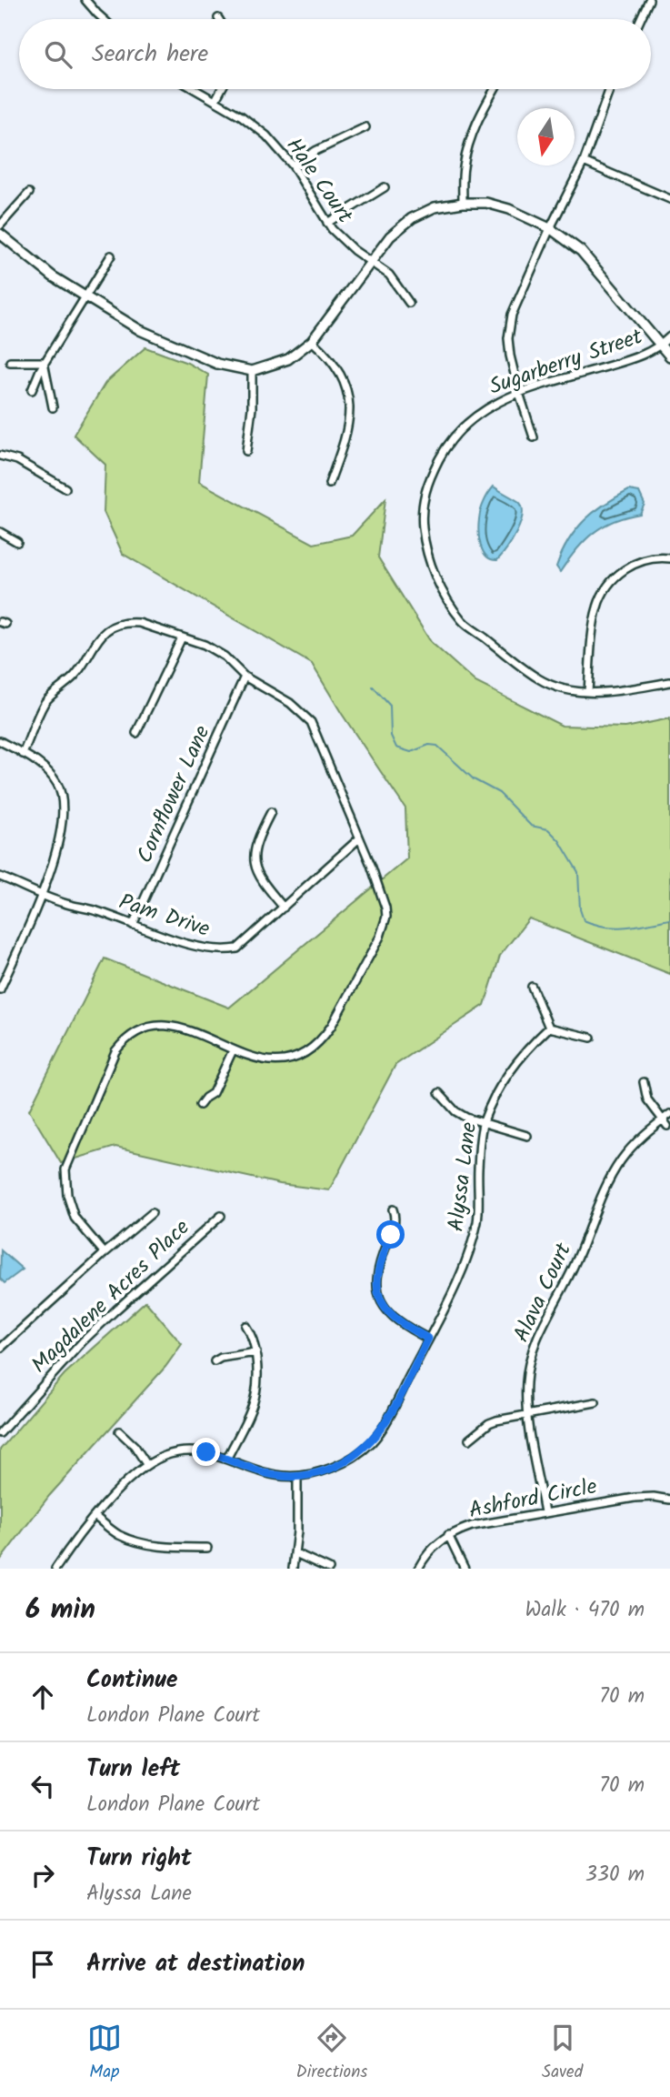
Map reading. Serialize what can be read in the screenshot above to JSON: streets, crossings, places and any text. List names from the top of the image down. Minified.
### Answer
{"streets":{"street":["Hale Court","Sugarberry Street","Cornflower Lane","Pam Drive","Alyssa Lane","Alava Court","Magdalene Acres Place","Ashford Circle"]},"crossings":[["Cornflower Lane","Pam Drive"],["Alava Court","Ashford Circle"]],"north":"bottom","page":{"search":"Search here","heading":["6 min","Walk · 470 m"],"list":[["Continue","London Plane Court","70 m"],["Turn left","London Plane Court","70 m"],["Turn right","Alyssa Lane","330 m"],"Arrive at destination"],"nav":["Map","Directions","Saved"]}}
